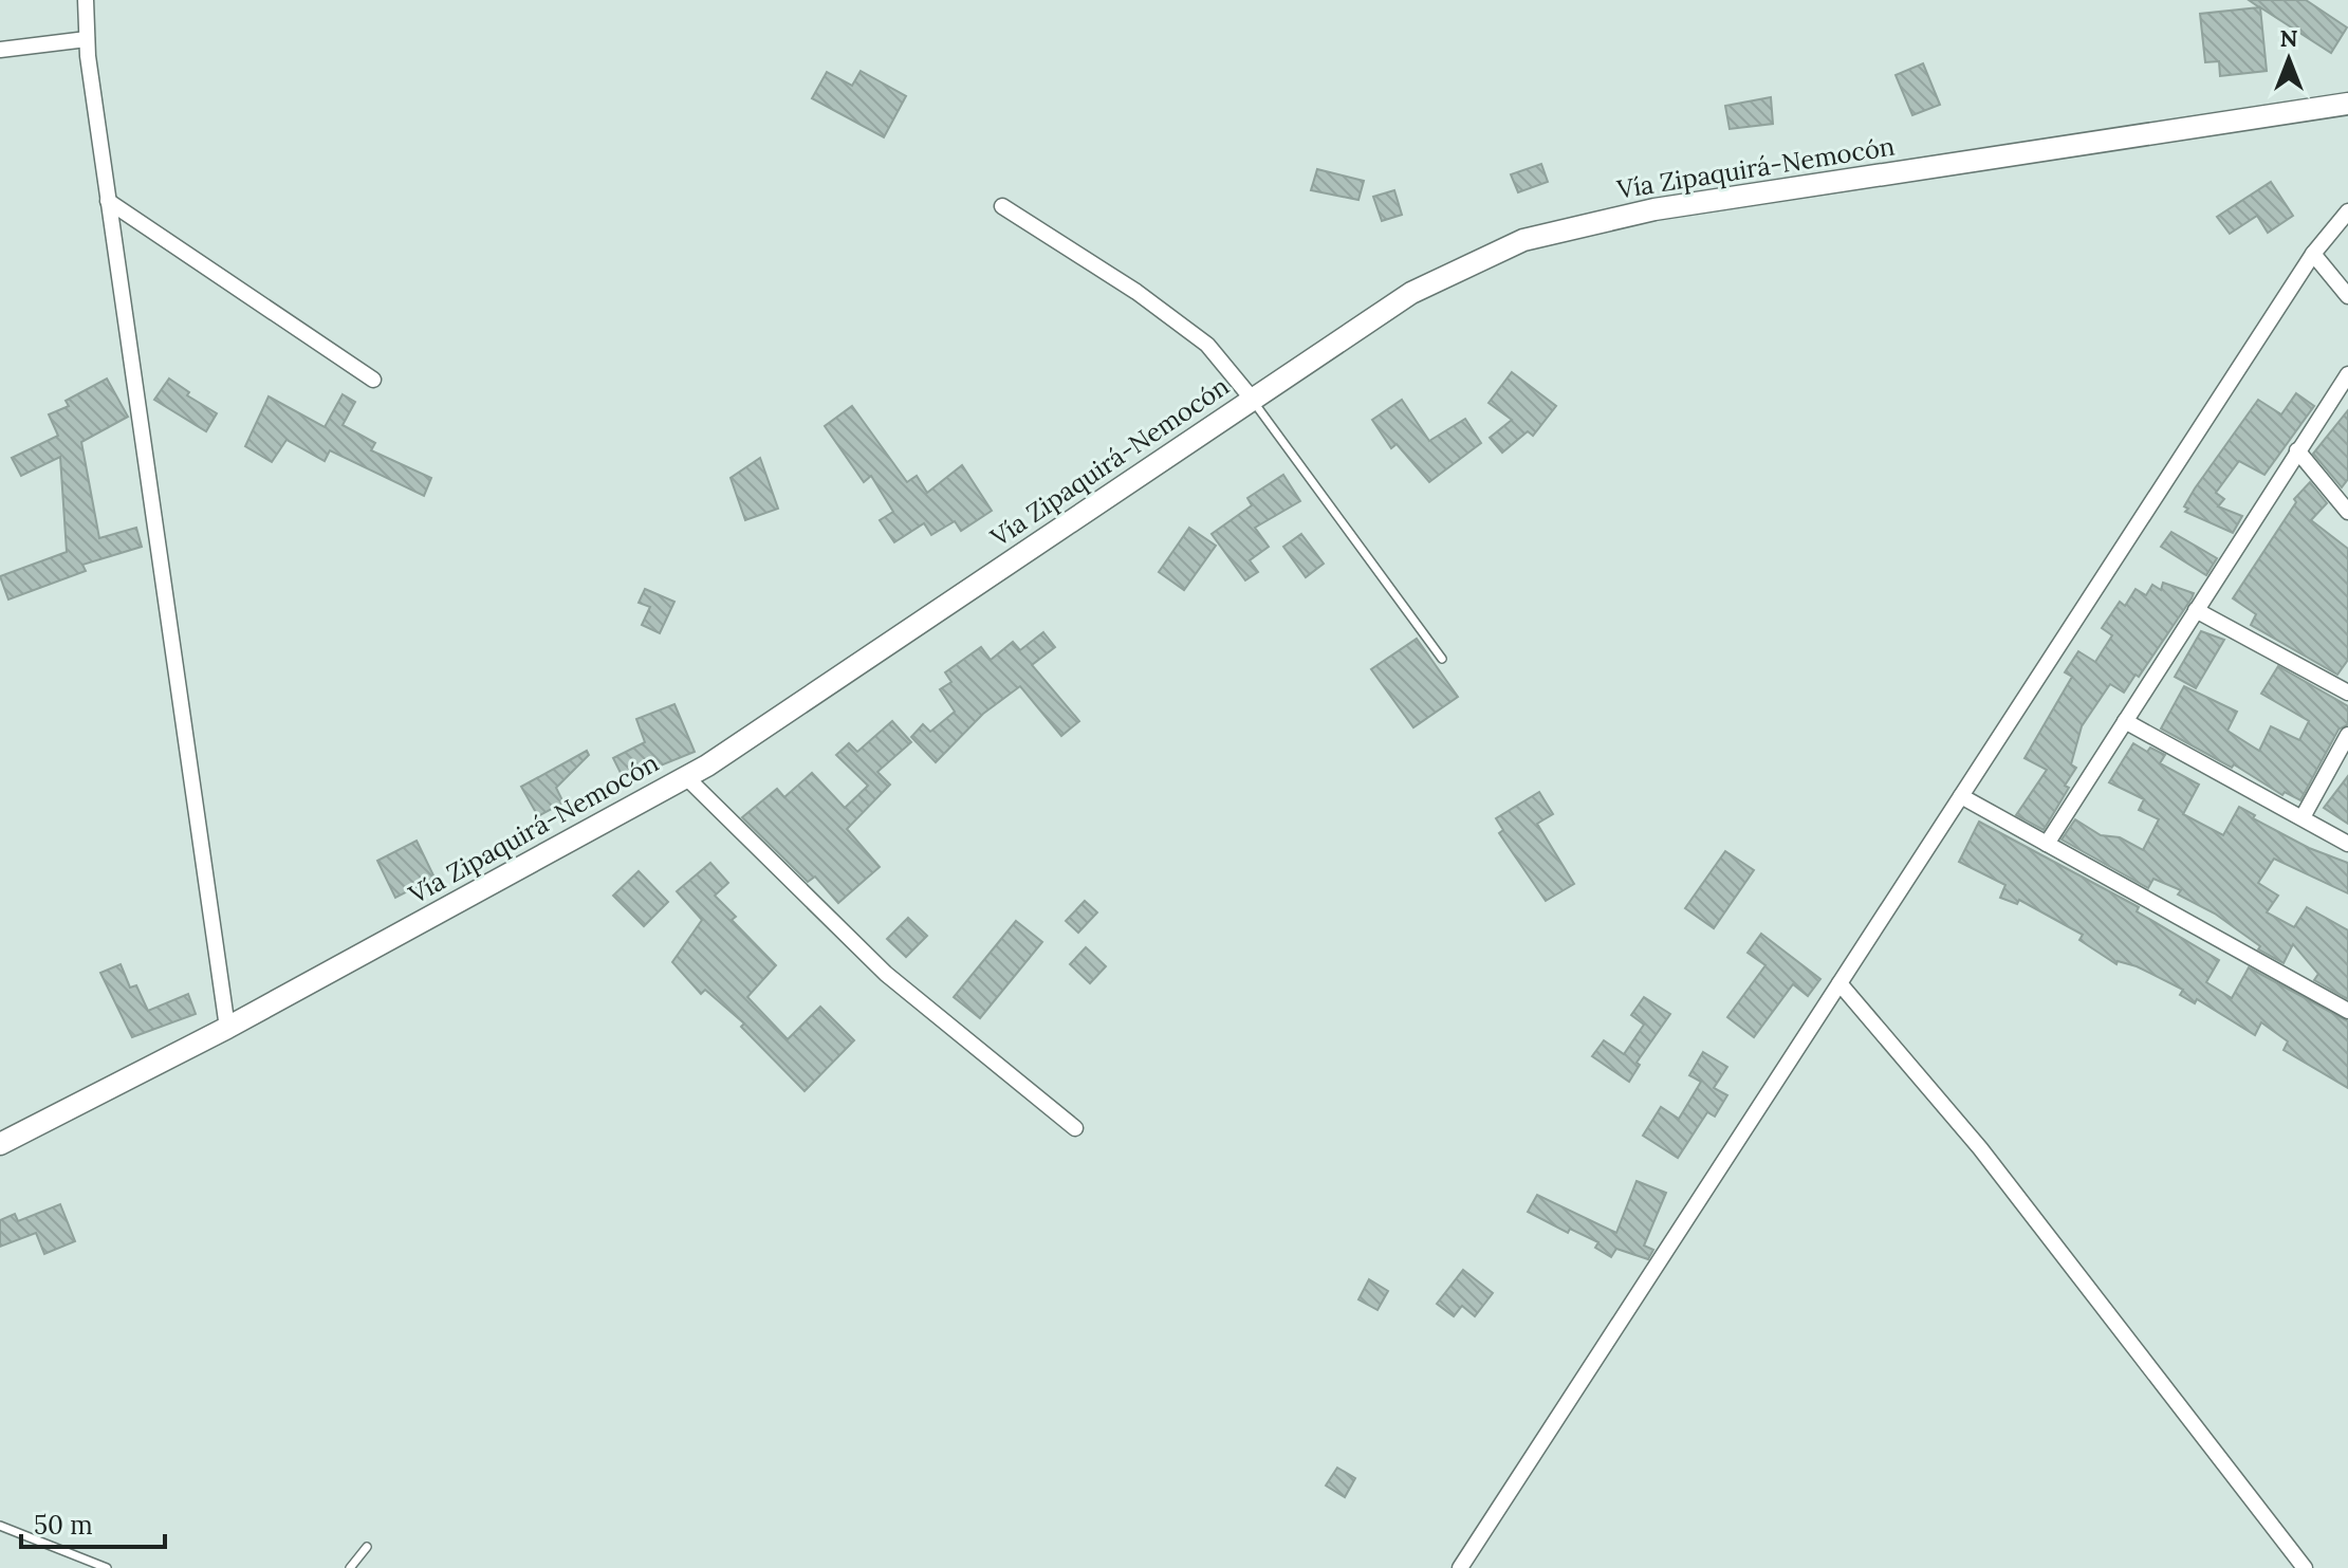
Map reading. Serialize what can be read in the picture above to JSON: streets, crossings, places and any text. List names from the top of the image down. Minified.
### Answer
{"streets":{"main road":["Vía Zipaquirá-Nemocón"]},"scale_bar":"50 m","north":"top"}
